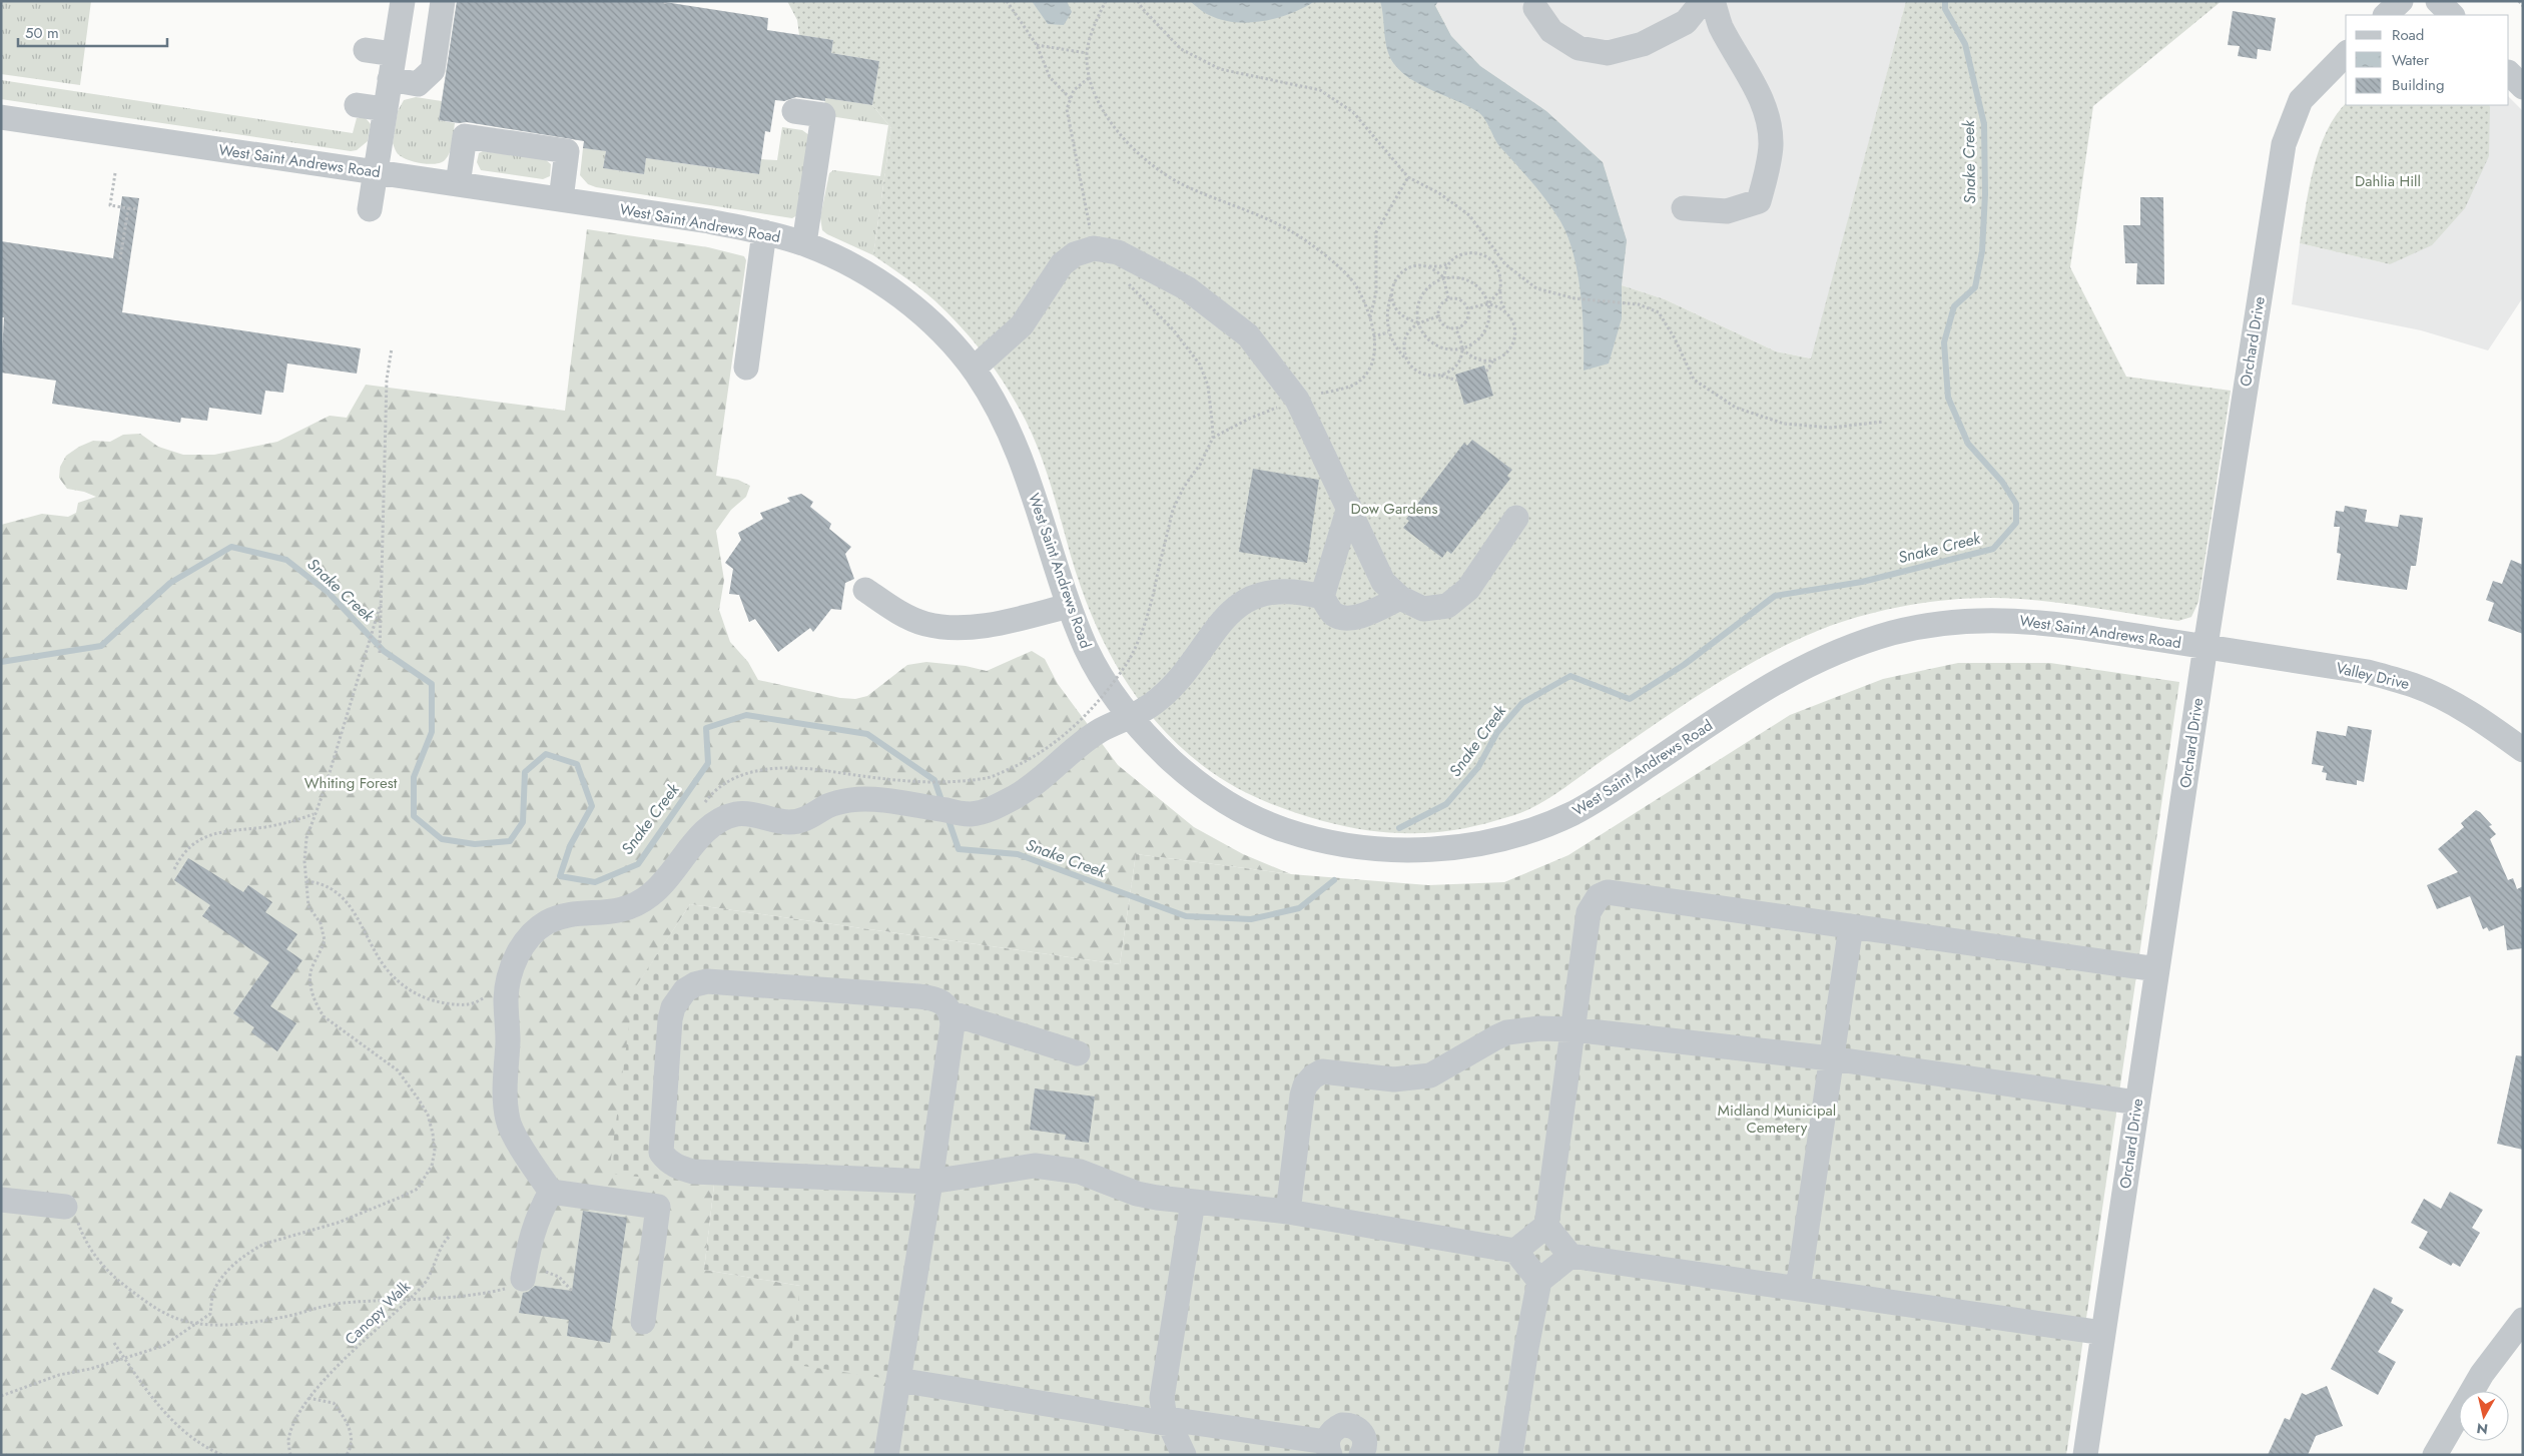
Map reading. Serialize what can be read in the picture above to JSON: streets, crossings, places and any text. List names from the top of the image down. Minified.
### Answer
{"streets":{"street":["West Saint Andrews Road","Orchard Drive","Valley Drive"],"path":["Canopy Walk"]},"crossings":[["West Saint Andrews Road","Orchard Drive"],["West Saint Andrews Road","Valley Drive"],["Orchard Drive","Valley Drive"]],"water":["Snake Creek"],"parks":["Dahlia Hill","Dow Gardens","Whiting Forest","Midland Municipal Cemetery"],"legend":["Road","Water","Building"],"scale_bar":"50 m","north":"bottom"}
